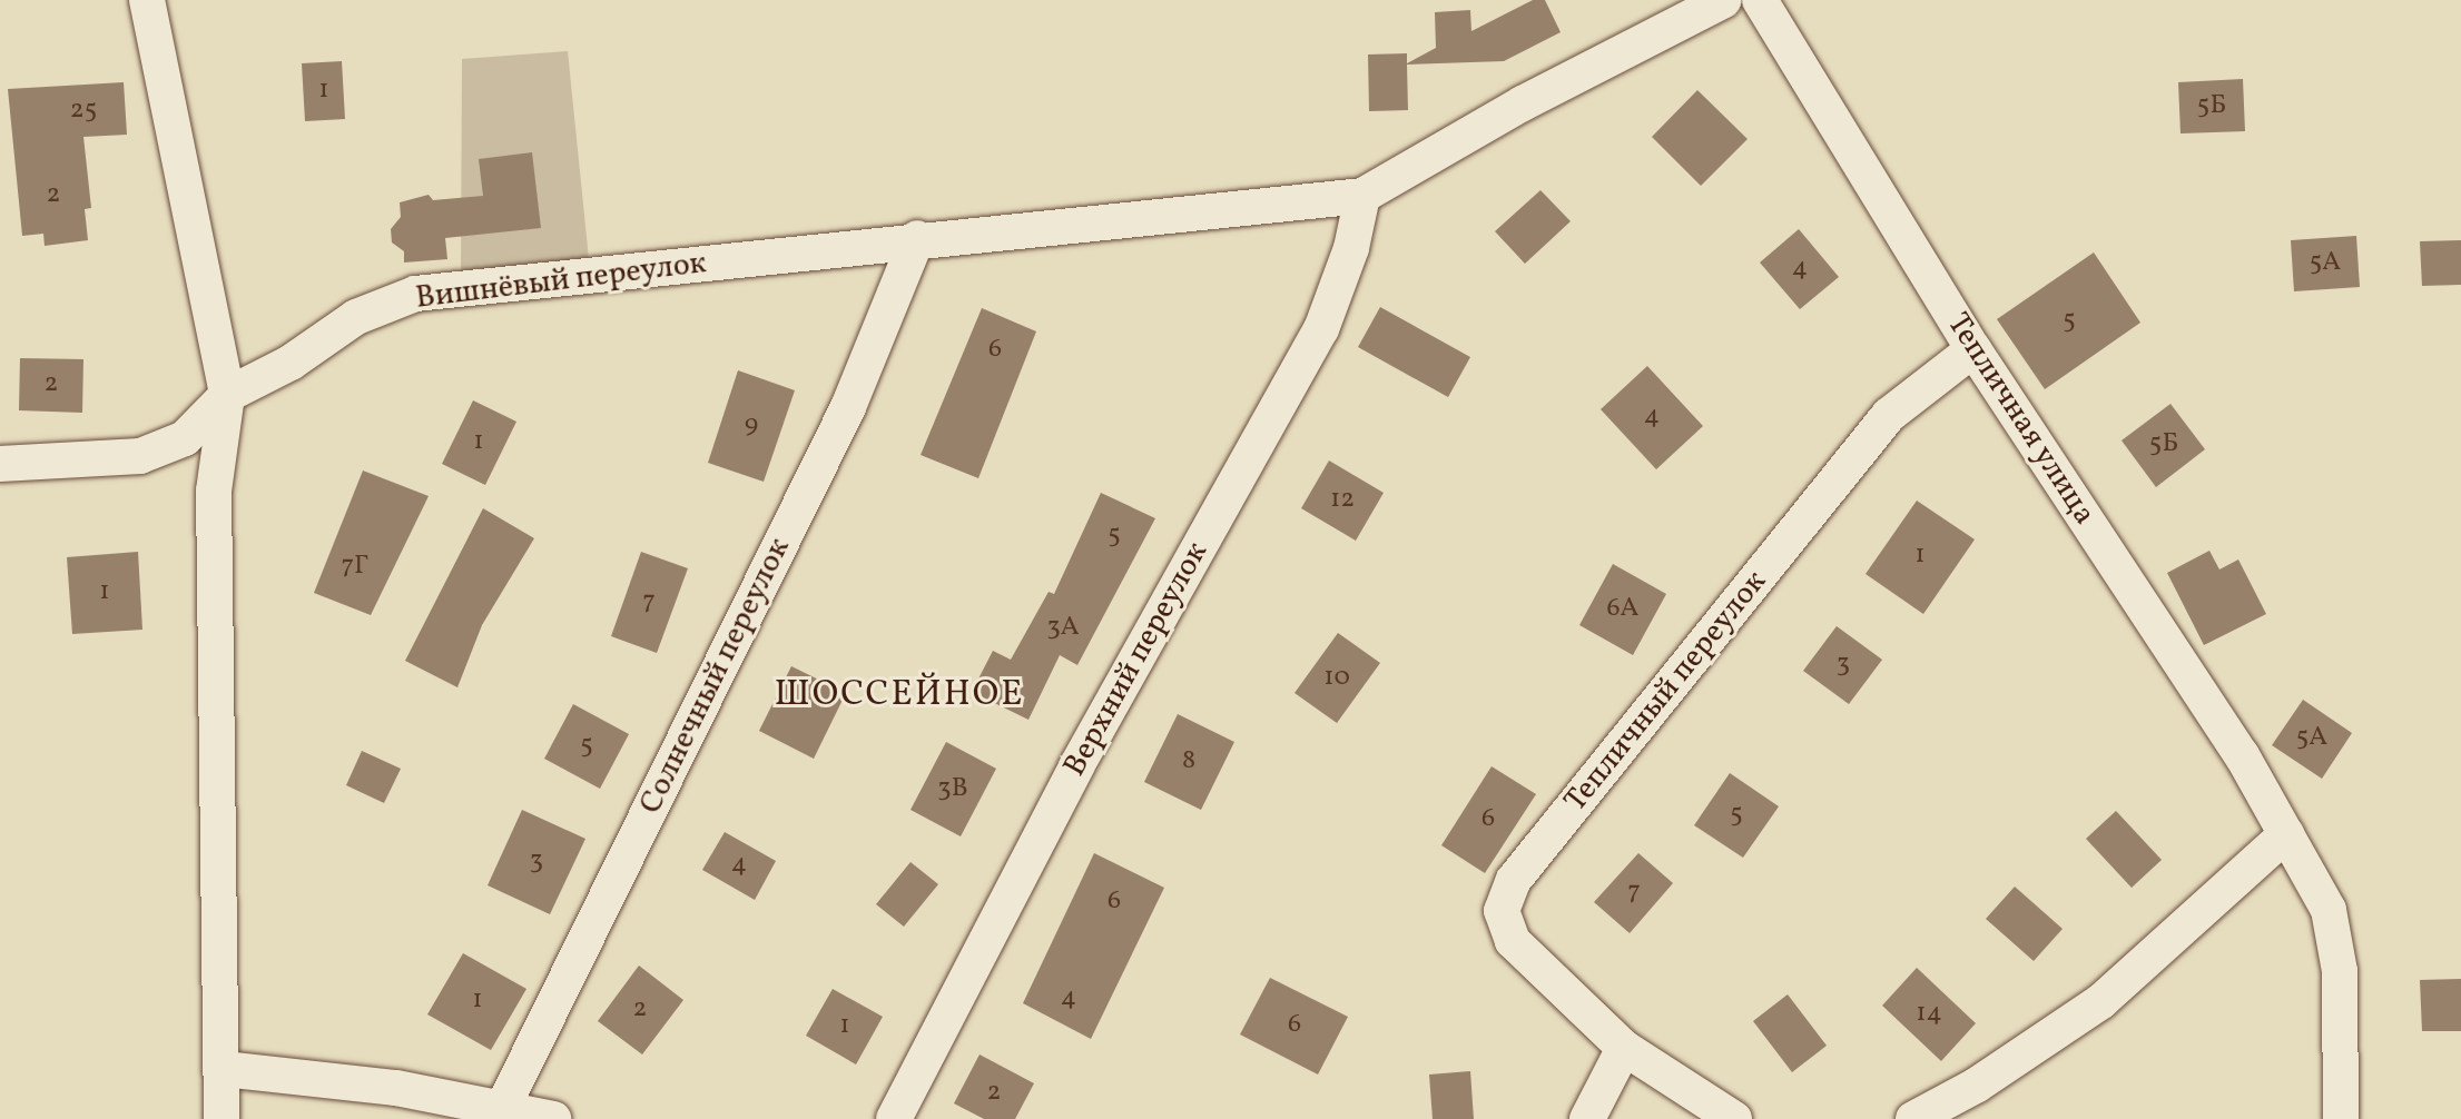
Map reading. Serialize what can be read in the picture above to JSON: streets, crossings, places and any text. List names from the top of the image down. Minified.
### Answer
{"streets":{"street":["Вишнёвый переулок","Тепличная улица","Верхний переулок","Солнечный переулок","Тепличный переулок"]},"crossings":[["Вишнёвый переулок","Верхний переулок"],["Вишнёвый переулок","Солнечный переулок"],["Тепличная улица","Тепличный переулок"]],"districts":["ШОССЕЙНОЕ"],"house_numbers":["1","5Б","25","2","5А","4","5","6","2","4","9","1","5Б","12","5","1","7Г","1","7","6А","3А","3","10","5А","5","8","3В","5","6","3","4","7","6","4","1","2","14","6","1","2"]}
